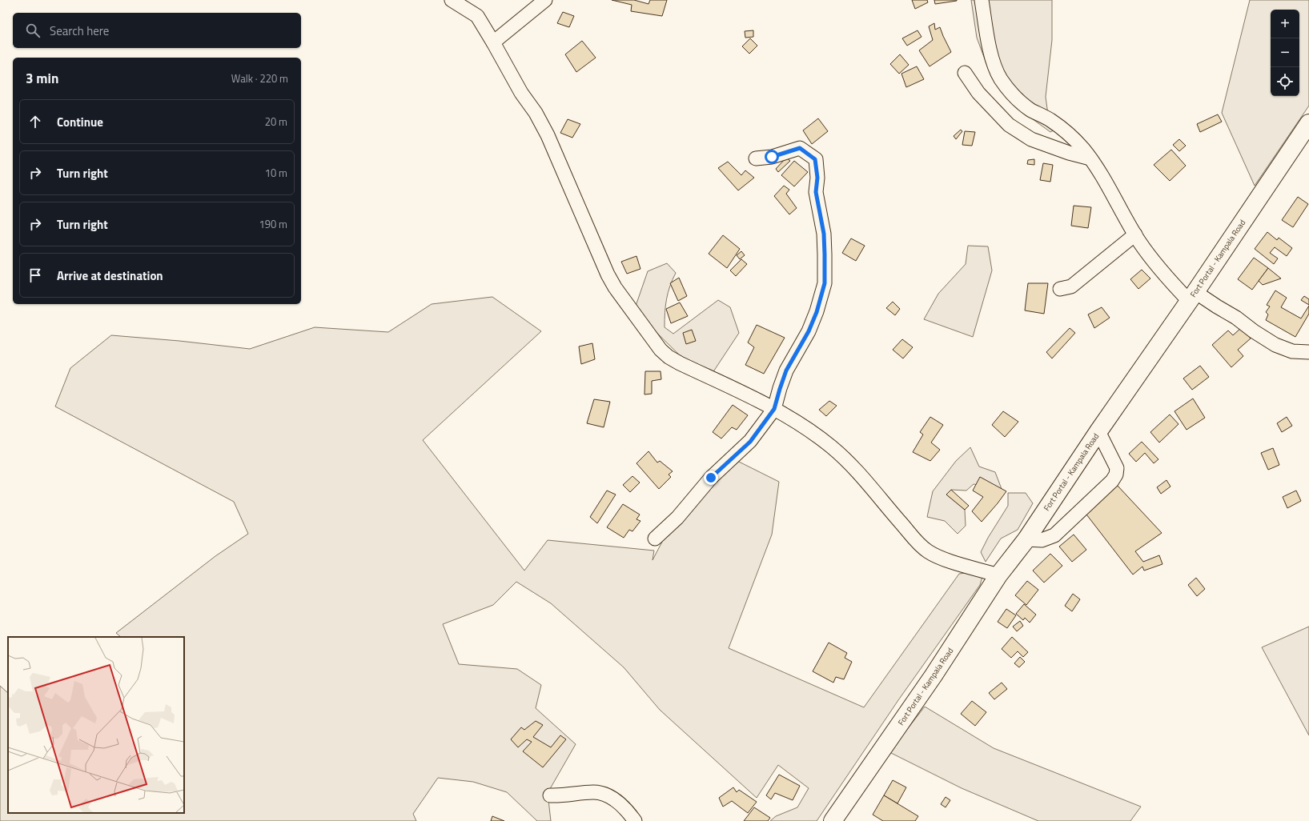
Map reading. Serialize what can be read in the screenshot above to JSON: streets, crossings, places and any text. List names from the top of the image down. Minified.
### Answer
{"streets":{"highway":["Fort Portal - Kampala Road"]},"page":{"map_buttons":["+","−"],"search":"Search here","heading":["3 min","Walk · 220 m"],"list":[["Continue","20 m"],["Turn right","10 m"],["Turn right","190 m"],"Arrive at destination"]}}
